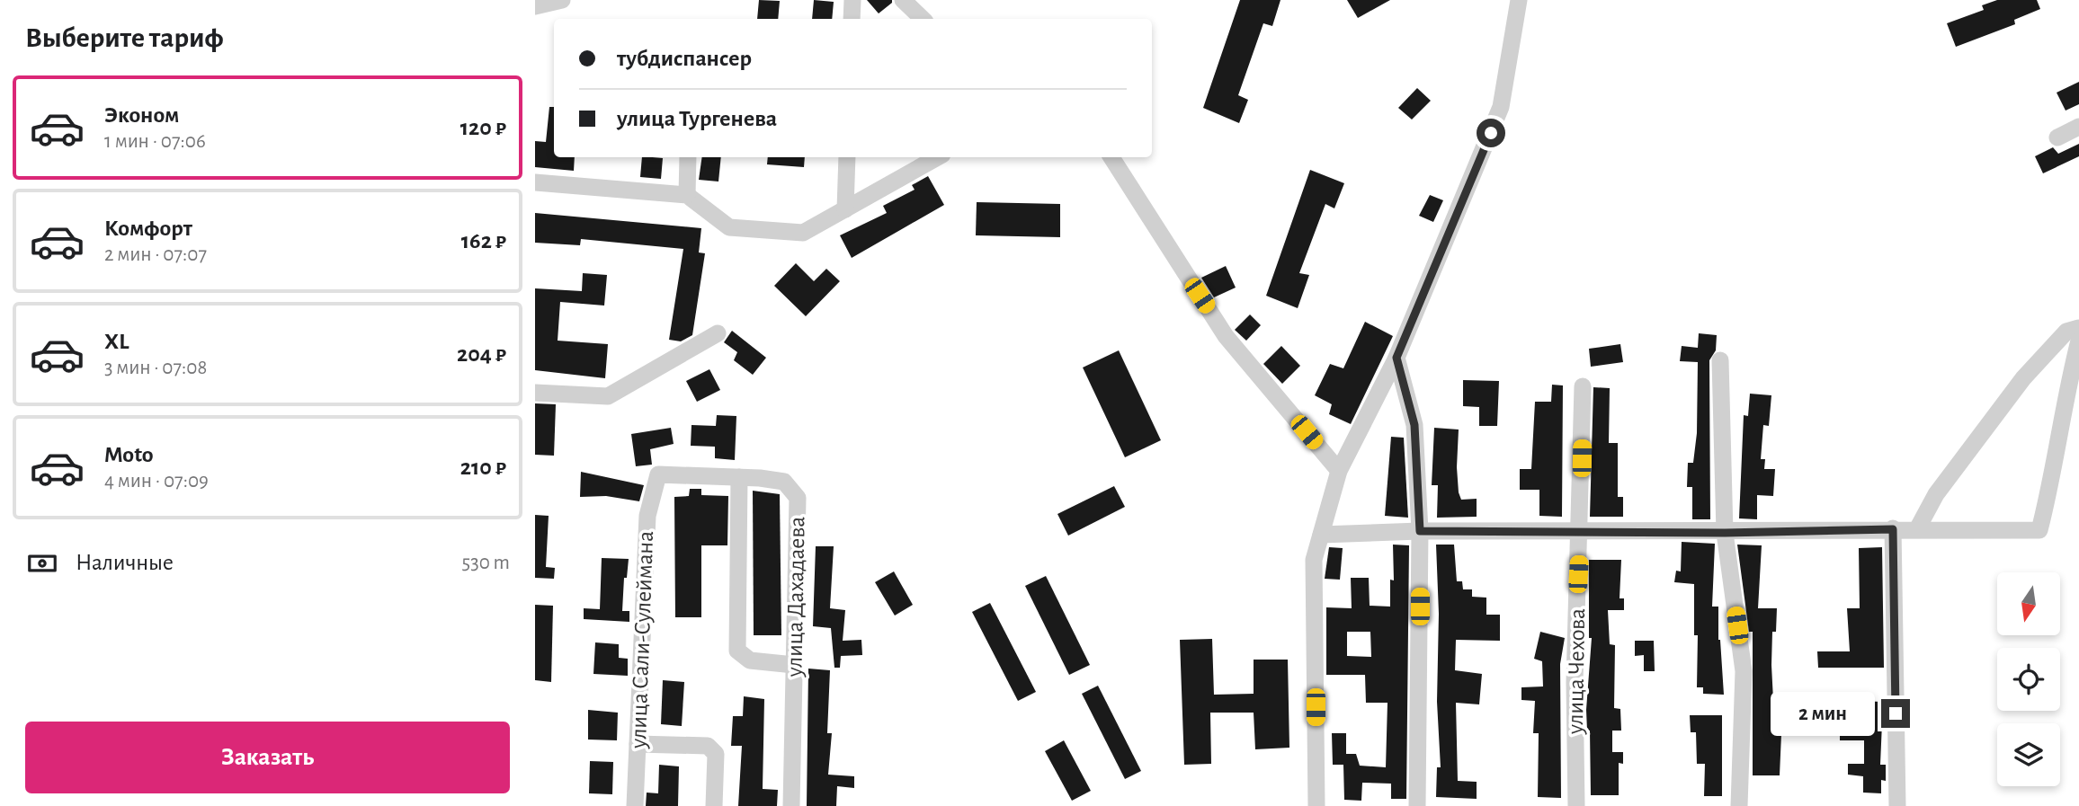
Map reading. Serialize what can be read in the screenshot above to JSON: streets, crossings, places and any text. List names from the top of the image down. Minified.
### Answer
{"streets":{"street":["улица Дахадаева","улица Сали-Сулеймана","улица Чехова"]},"crossings":[["улица Дахадаева","улица Сали-Сулеймана"]],"north":"bottom","page":{"heading":"Выберите тариф","banner":["тубдиспансер","улица Тургенева"],"list":[{"name":"Эконом","note":"1 мин · 07:06","value":"120 ₽"},{"name":"Комфорт","note":"2 мин · 07:07","value":"162 ₽"},{"name":"XL","note":"3 мин · 07:08","value":"204 ₽"},{"name":"Moto","note":"4 мин · 07:09","value":"210 ₽"}],"pay":["Наличные","530 m"],"bubble":"2 мин","buttons":"Заказать"}}
